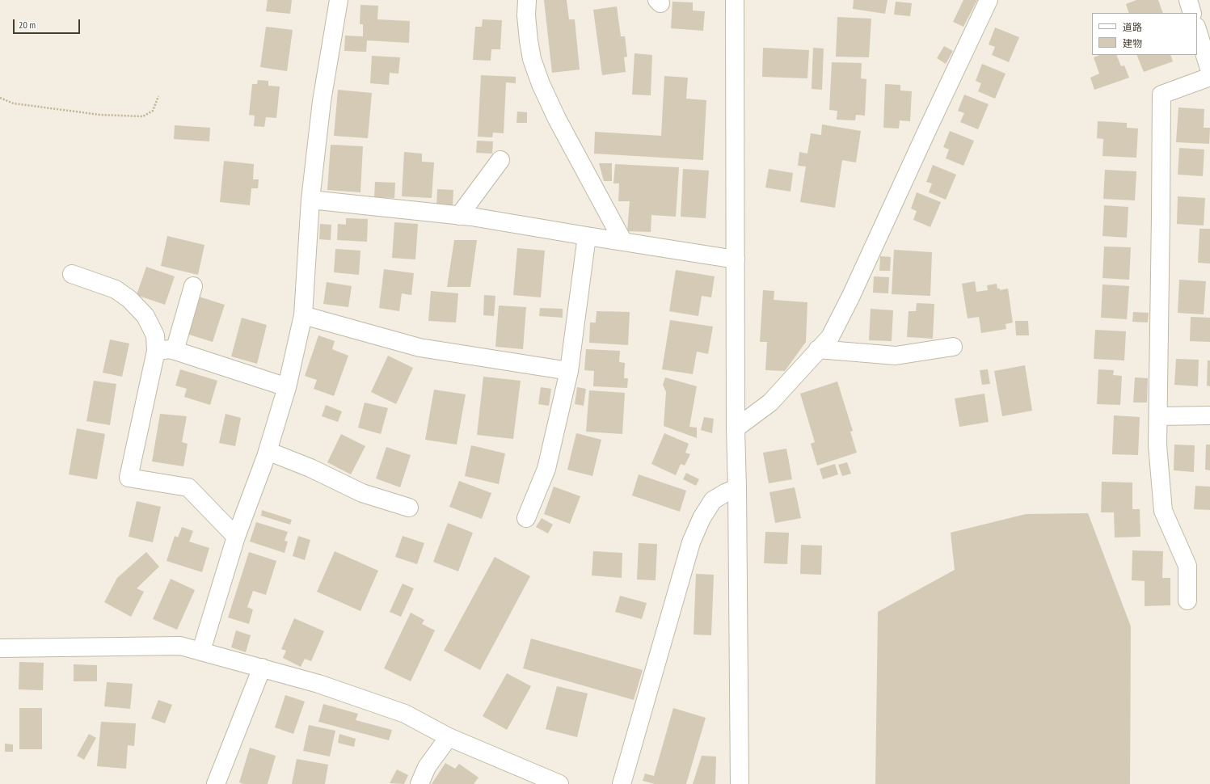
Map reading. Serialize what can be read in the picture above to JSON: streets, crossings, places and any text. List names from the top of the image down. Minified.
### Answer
{"legend":["道路","建物"],"scale_bar":"20 m"}
